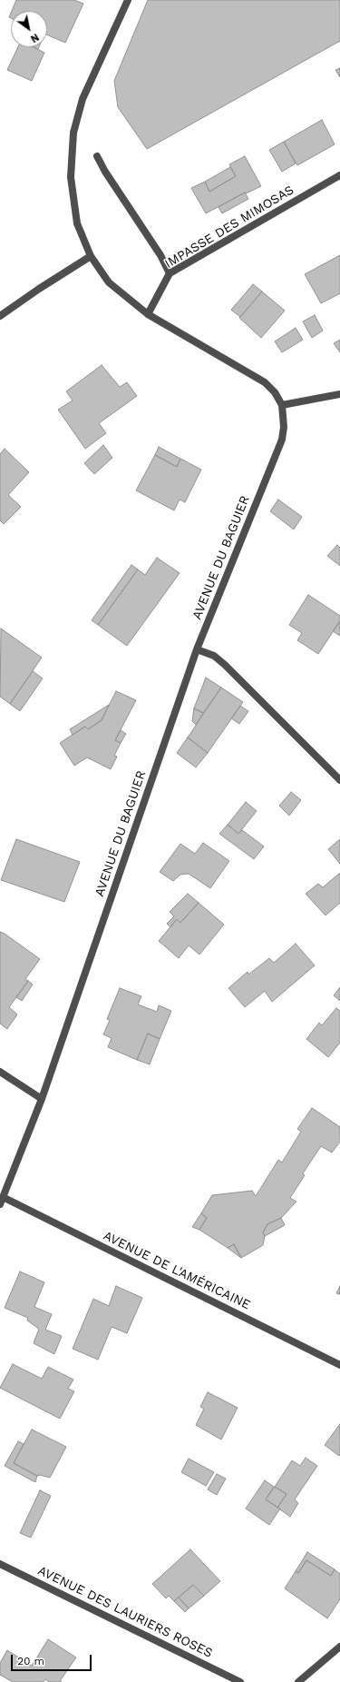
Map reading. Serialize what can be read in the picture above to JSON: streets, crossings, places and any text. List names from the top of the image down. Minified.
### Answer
{"streets":{"street":["IMPASSE DES MIMOSAS","AVENUE DU BAGUIER","AVENUE DE L'AMÉRICAINE","AVENUE DES LAURIERS ROSES"]},"crossings":[["IMPASSE DES MIMOSAS","AVENUE DU BAGUIER"],["AVENUE DU BAGUIER","AVENUE DE L'AMÉRICAINE"]],"scale_bar":"20 m","north":"bottom right"}
